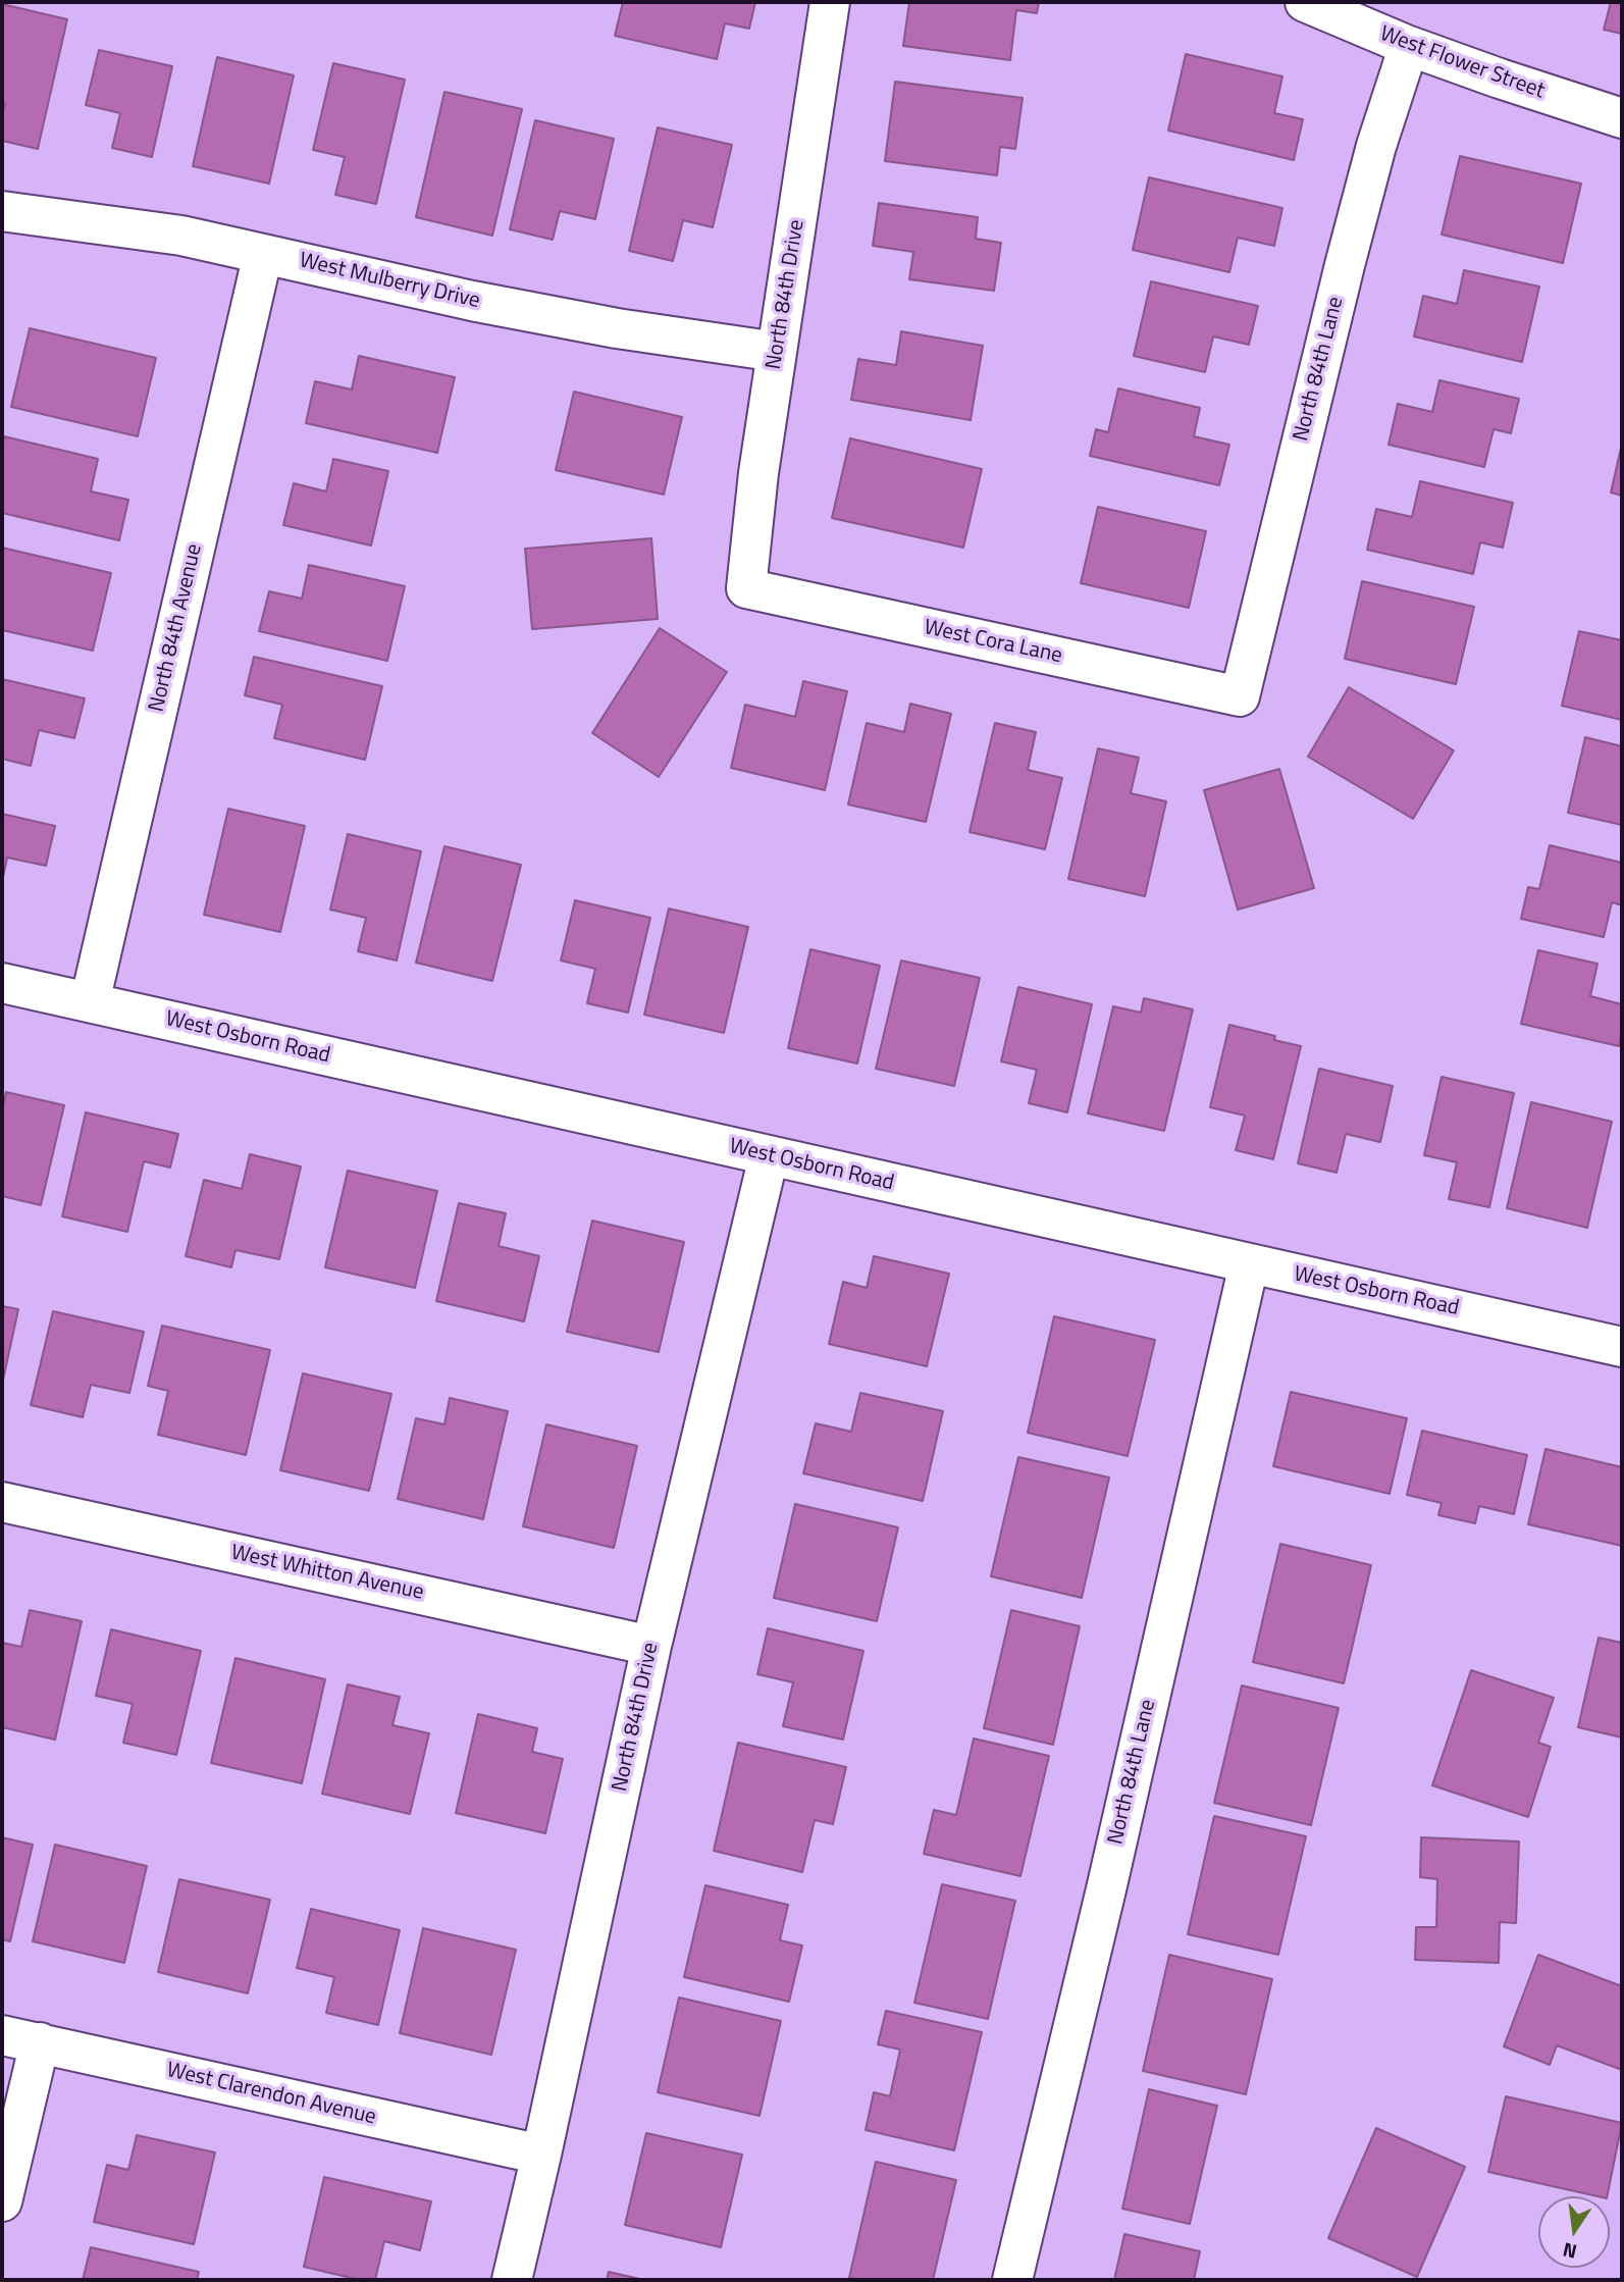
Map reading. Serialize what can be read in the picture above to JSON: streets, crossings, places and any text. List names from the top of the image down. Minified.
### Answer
{"streets":{"street":["West Flower Street","West Mulberry Drive","North 84th Drive","North 84th Lane","North 84th Avenue","West Cora Lane","West Osborn Road","West Whitton Avenue","West Clarendon Avenue"]},"crossings":[["West Flower Street","North 84th Lane"],["West Mulberry Drive","North 84th Drive"],["West Mulberry Drive","North 84th Avenue"],["North 84th Drive","West Cora Lane"],["North 84th Drive","West Osborn Road"],["North 84th Drive","West Whitton Avenue"],["North 84th Drive","West Clarendon Avenue"],["North 84th Lane","West Cora Lane"],["North 84th Lane","West Osborn Road"],["North 84th Avenue","West Osborn Road"]],"north":"bottom"}
